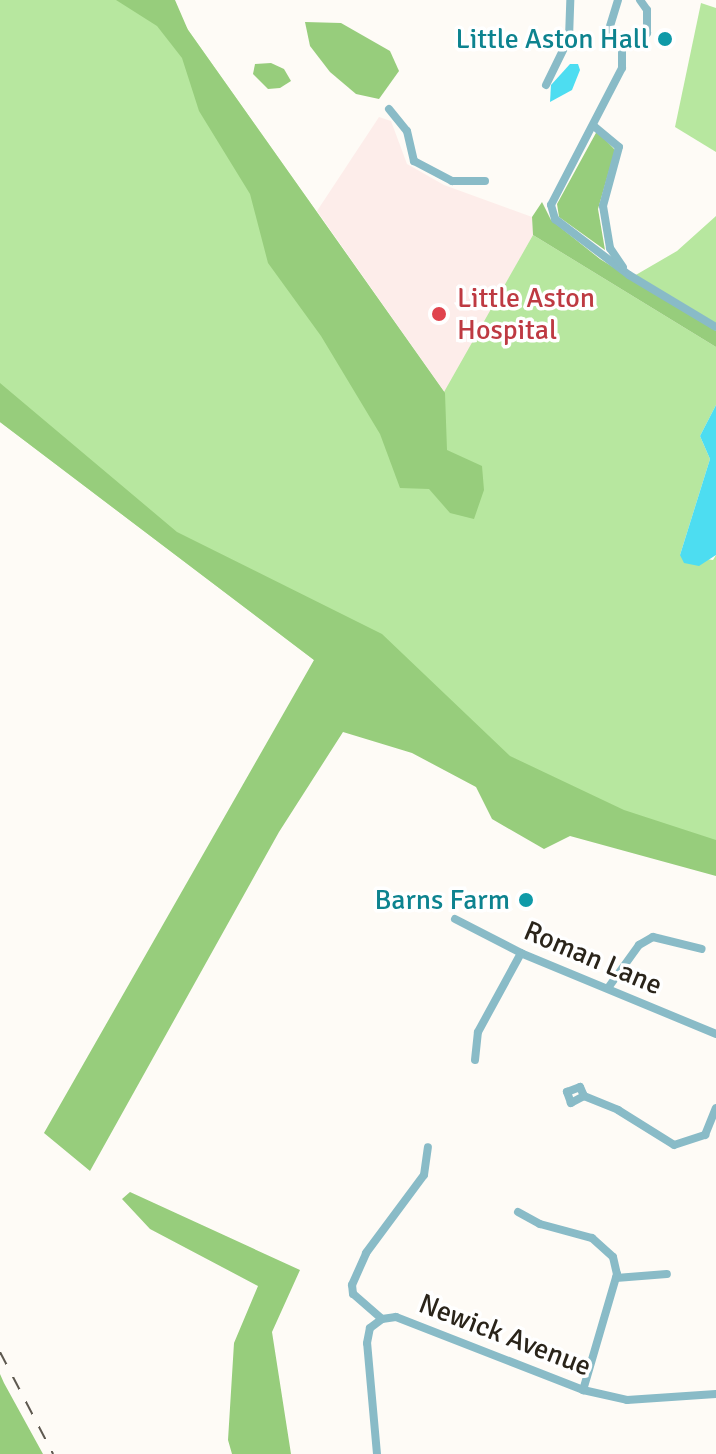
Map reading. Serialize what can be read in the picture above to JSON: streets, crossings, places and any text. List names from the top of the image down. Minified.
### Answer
{"streets":{"street":["Roman Lane","Newick Avenue"]},"places":["Little Aston Hall","Little Aston Hospital","Barns Farm"]}
